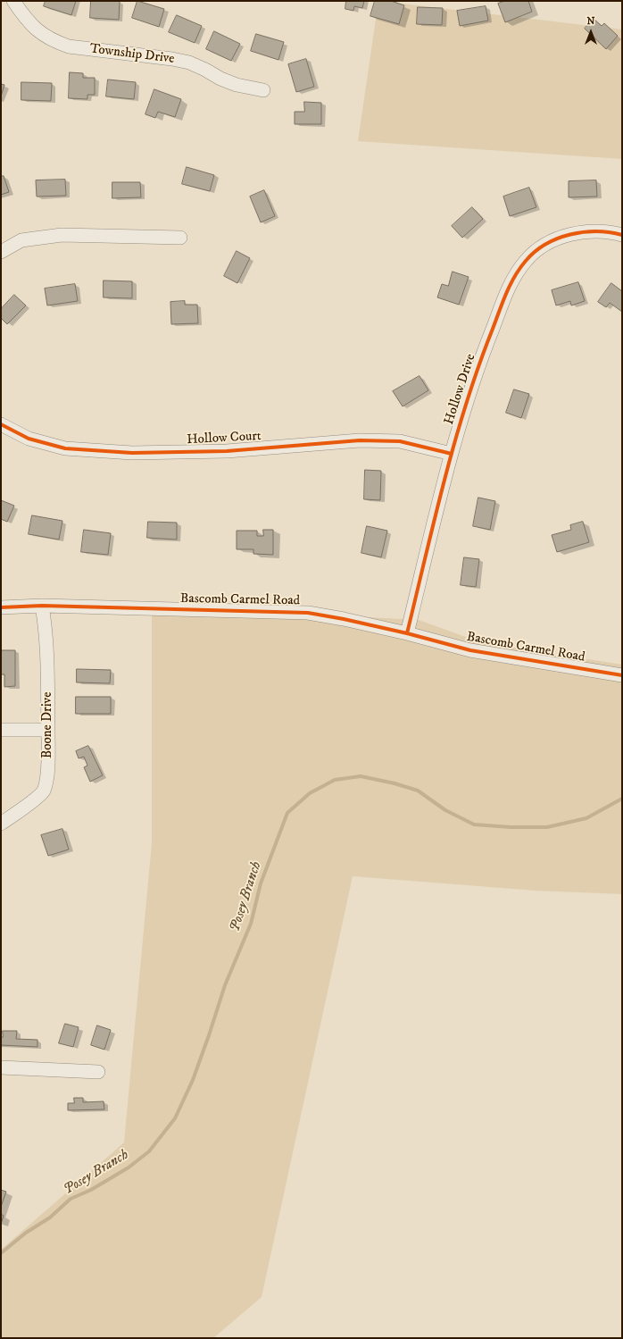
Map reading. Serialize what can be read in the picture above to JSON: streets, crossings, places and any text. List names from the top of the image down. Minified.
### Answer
{"streets":{"street":["Township Drive","Hollow Drive","Hollow Court","Bascomb Carmel Road","Boone Drive"]},"crossings":[["Hollow Drive","Hollow Court"],["Hollow Drive","Bascomb Carmel Road"],["Bascomb Carmel Road","Boone Drive"]],"water":["Posey Branch"],"north":"top"}
